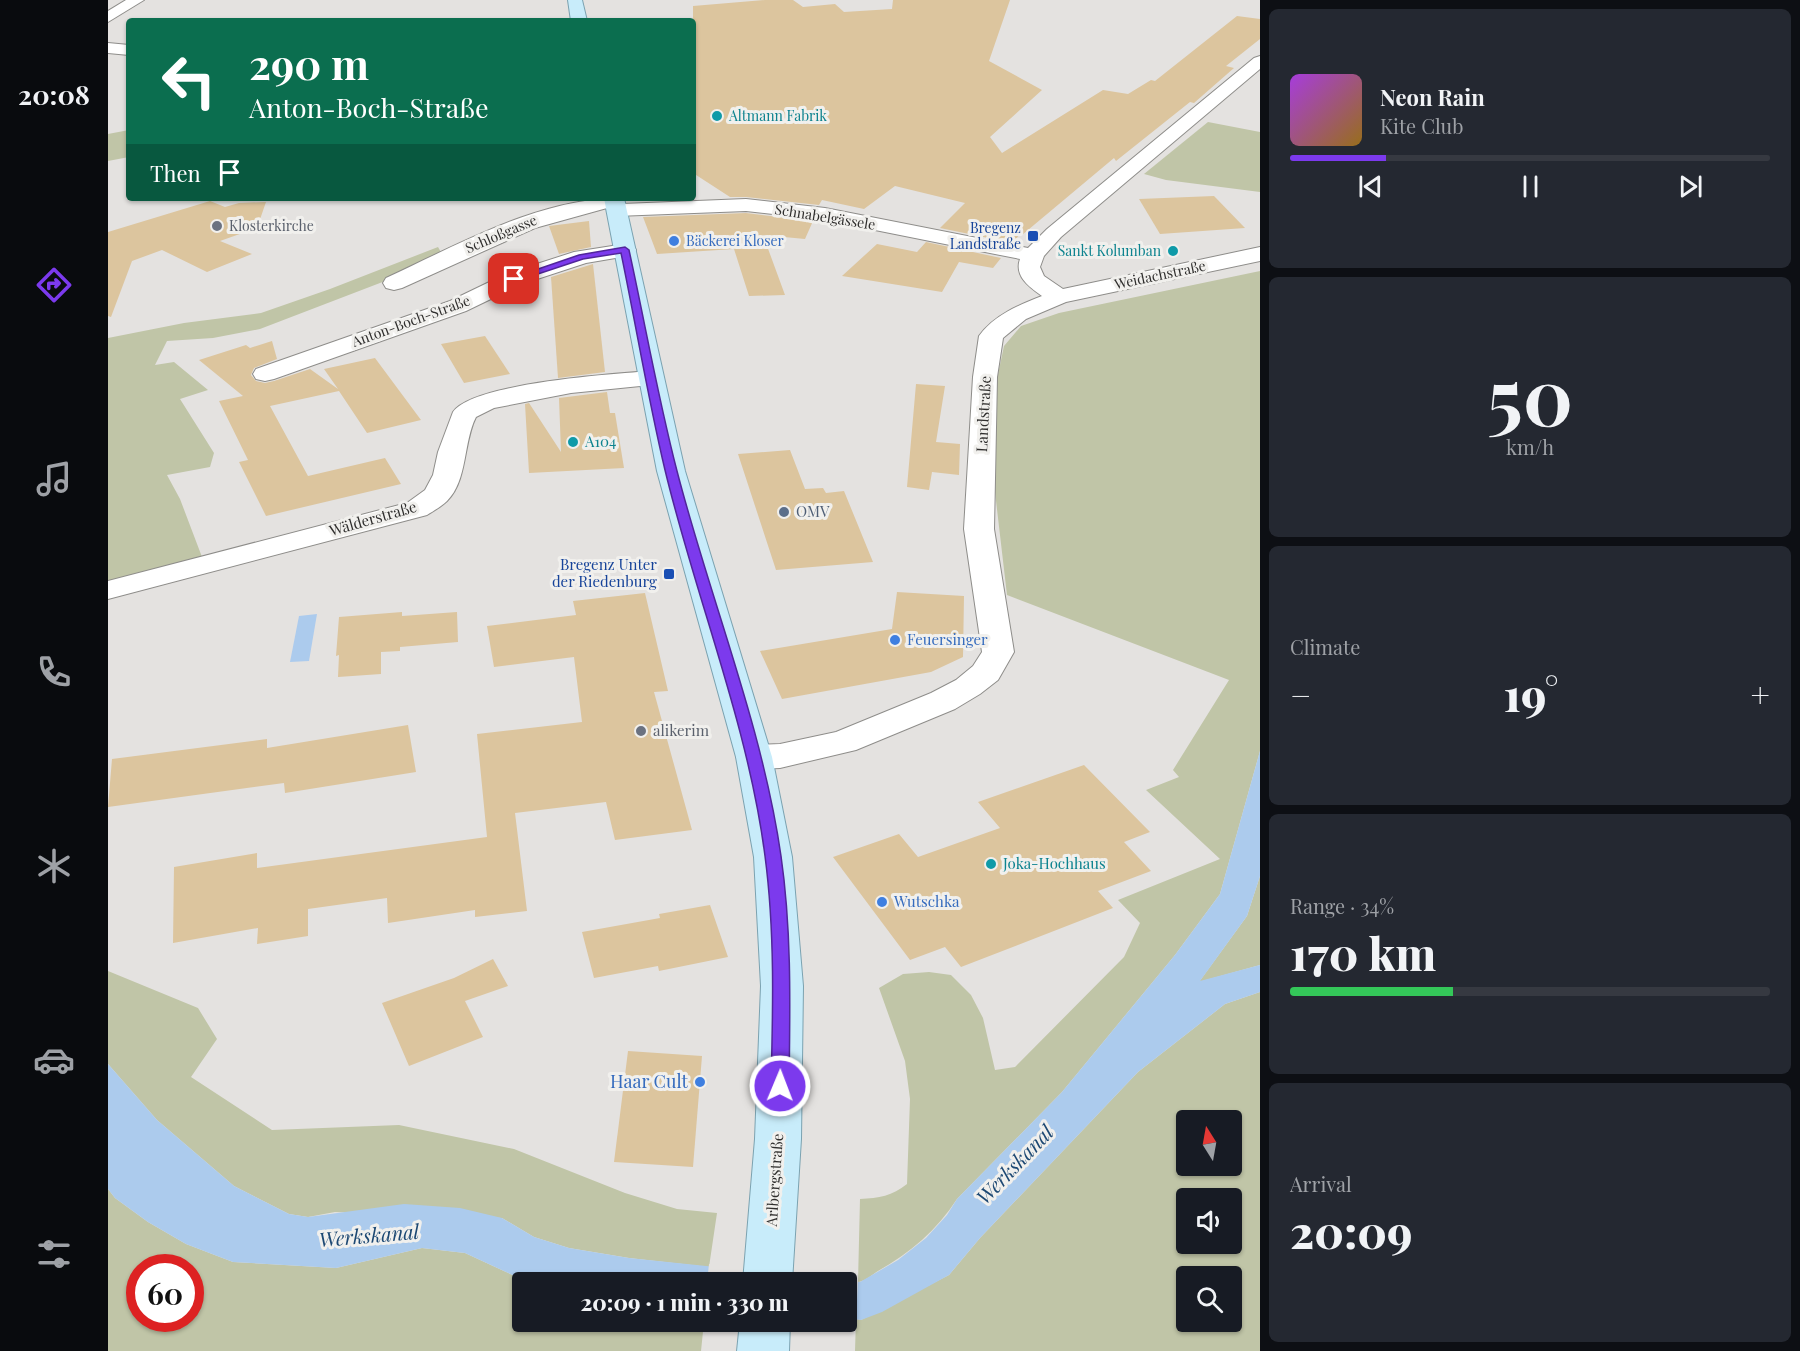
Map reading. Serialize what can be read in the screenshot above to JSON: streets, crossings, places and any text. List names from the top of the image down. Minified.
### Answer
{"streets":{"main road":["Arlbergstraße"],"street":["Schnabelgässele","Schloßgasse","Weidachstraße","Anton-Boch-Straße","Landstraße","Wälderstraße"]},"crossings":[["Schnabelgässele","Schloßgasse"],["Schnabelgässele","Arlbergstraße"],["Schloßgasse","Arlbergstraße"],["Weidachstraße","Landstraße"],["Anton-Boch-Straße","Arlbergstraße"],["Landstraße","Arlbergstraße"],["Wälderstraße","Arlbergstraße"]],"water":["Werkskanal"],"places":{"other":["Altmann Fabrik","Klosterkirche","Bäckerei Kloser","Sankt Kolumban","A104","OMV","Feuersinger","alikerim","Joka-Hochhaus","Wutschka","Haar Cult"],"transit":["Bregenz Landstraße","Bregenz Unter der Riedenburg"]},"north":"top","page":{"tabs":"20:08","turn":["290 m","Anton-Boch-Straße"],"song":["Neon Rain","Kite Club"],"then":"Then","tile":[["50","km/h"],"Climate",["Range · 34%","170 km"],["Arrival","20:09"]],"heat":["−","19°","+"],"limit":"60","trip":"20:09 · 1 min · 330 m"}}
